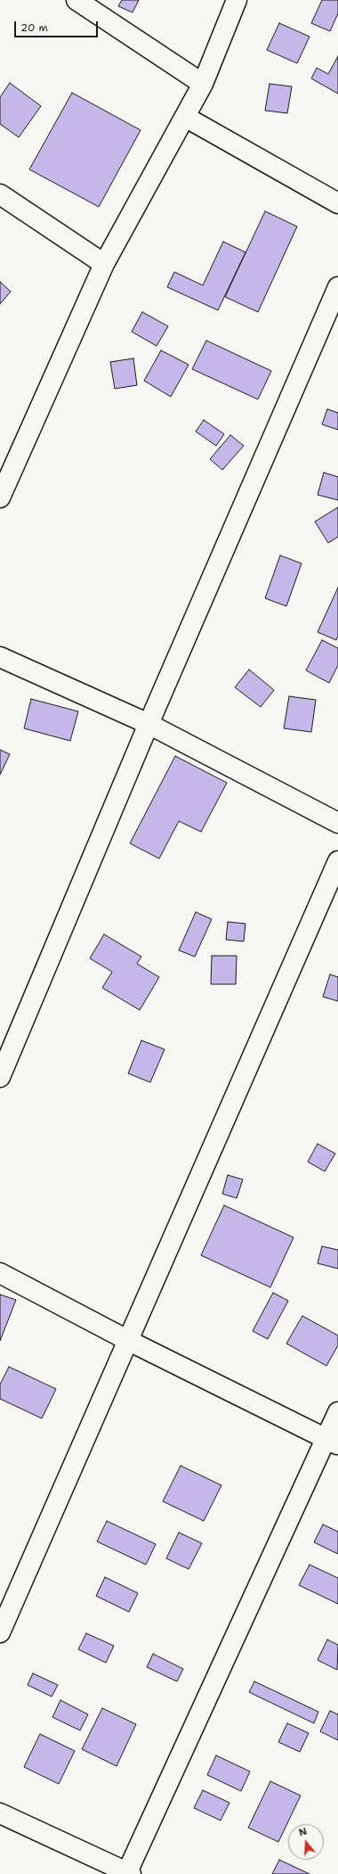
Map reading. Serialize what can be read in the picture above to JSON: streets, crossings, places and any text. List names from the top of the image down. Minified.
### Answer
{"scale_bar":"20 m","north":"top"}
